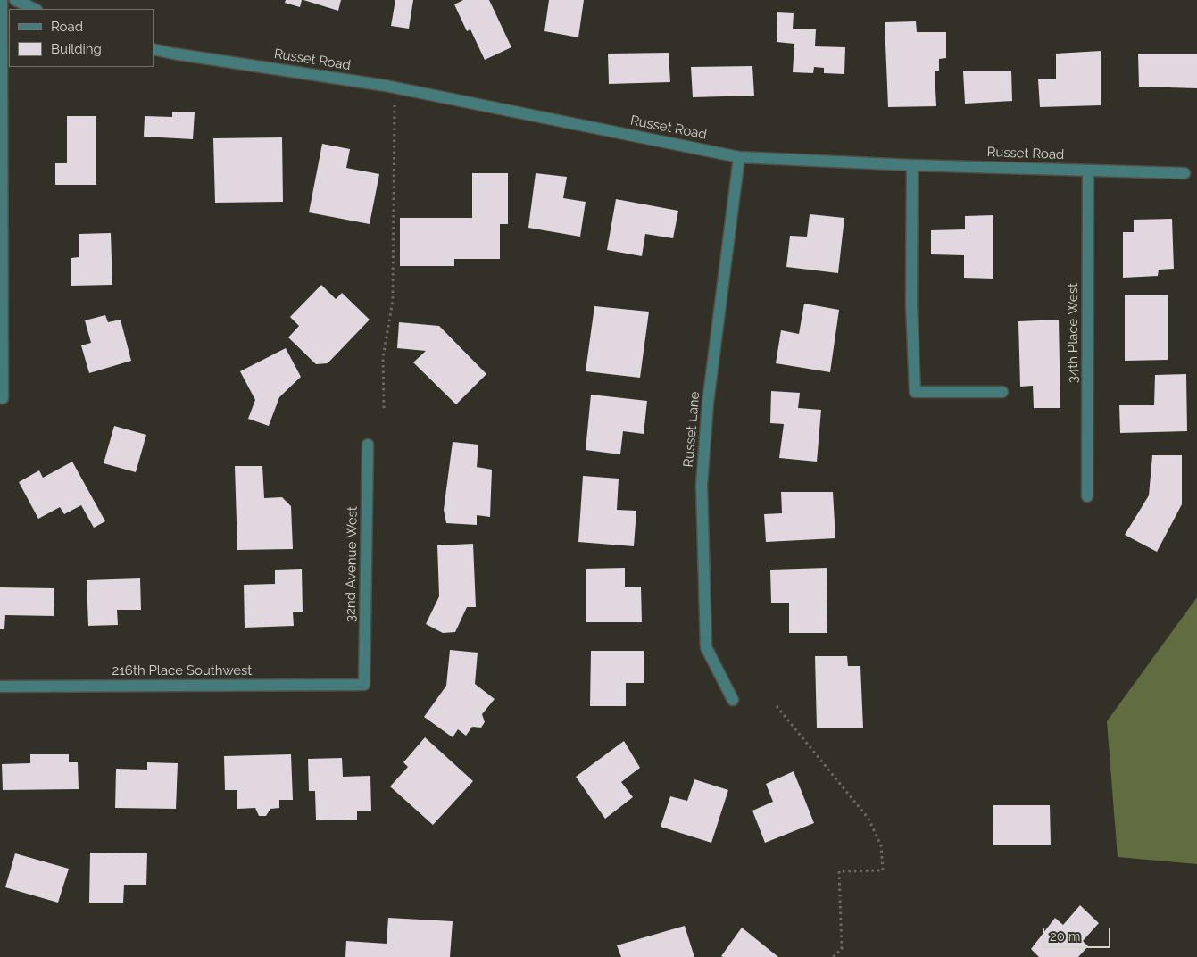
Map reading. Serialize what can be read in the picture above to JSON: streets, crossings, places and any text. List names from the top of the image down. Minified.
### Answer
{"streets":{"street":["Russet Road","34th Place West","Russet Lane","32nd Avenue West","216th Place Southwest"]},"crossings":[["Russet Road","34th Place West"],["Russet Road","Russet Lane"],["32nd Avenue West","216th Place Southwest"]],"legend":["Road","Building"],"scale_bar":"20 m"}
